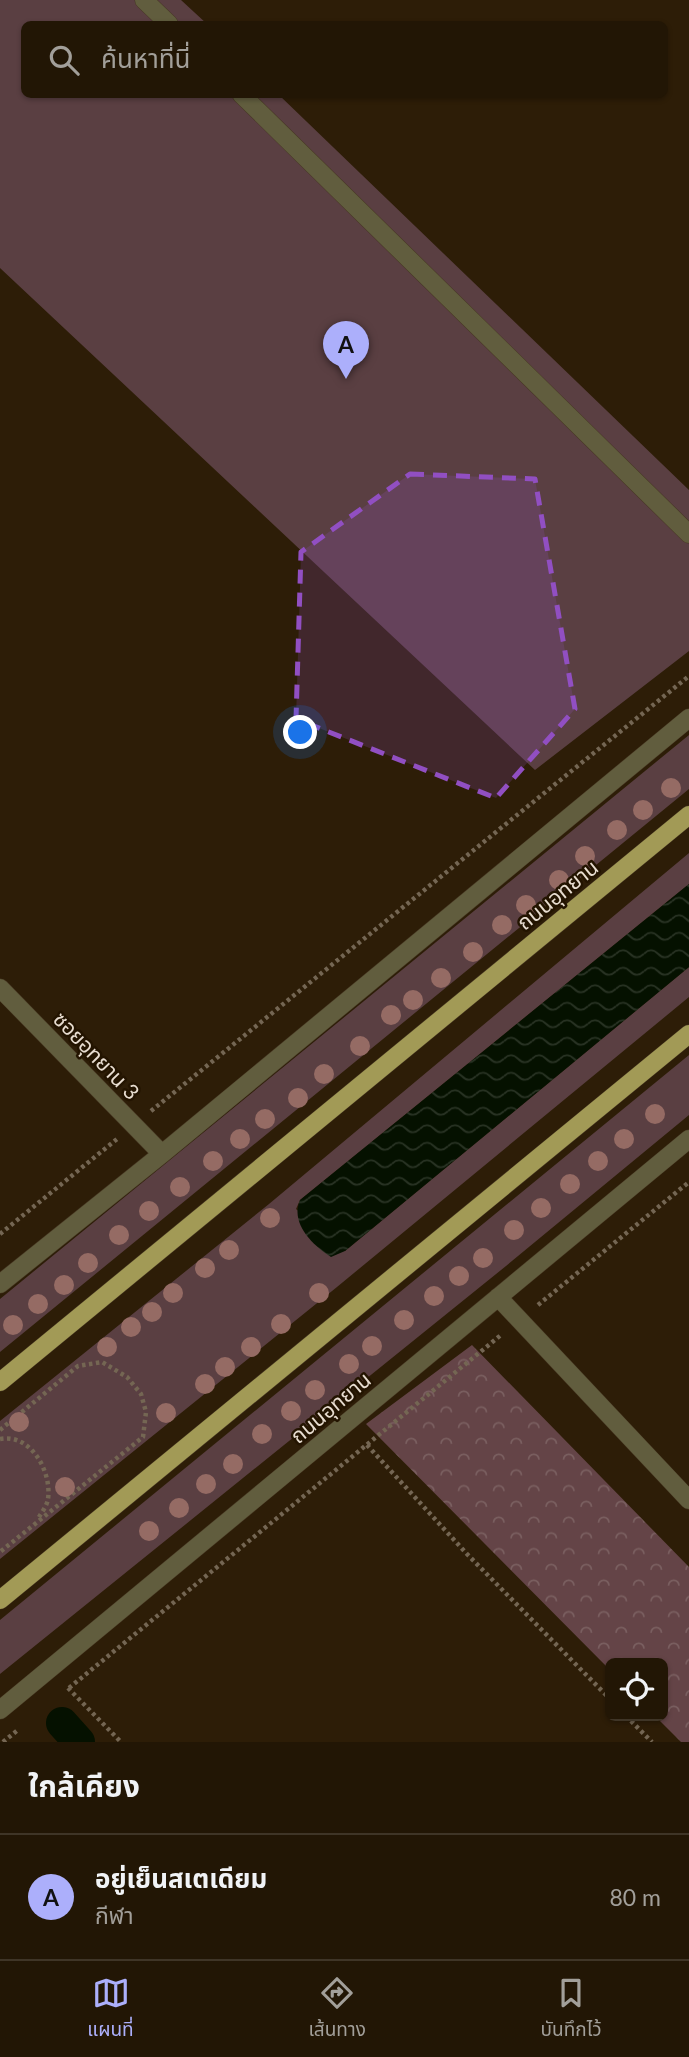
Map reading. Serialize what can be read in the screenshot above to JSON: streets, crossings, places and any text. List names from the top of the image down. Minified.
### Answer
{"streets":{"main road":["ถนนอุทยาน"],"street":["ซอยอุทยาน 3"]},"page":{"search":"ค้นหาที่นี่","pins":"A","heading":"ใกล้เคียง","list":[{"mark":"A","name":"อยู่เย็นสเตเดียม","note":"กีฬา","value":"80 m"}],"nav":["แผนที่","เส้นทาง","บันทึกไว้"]}}
